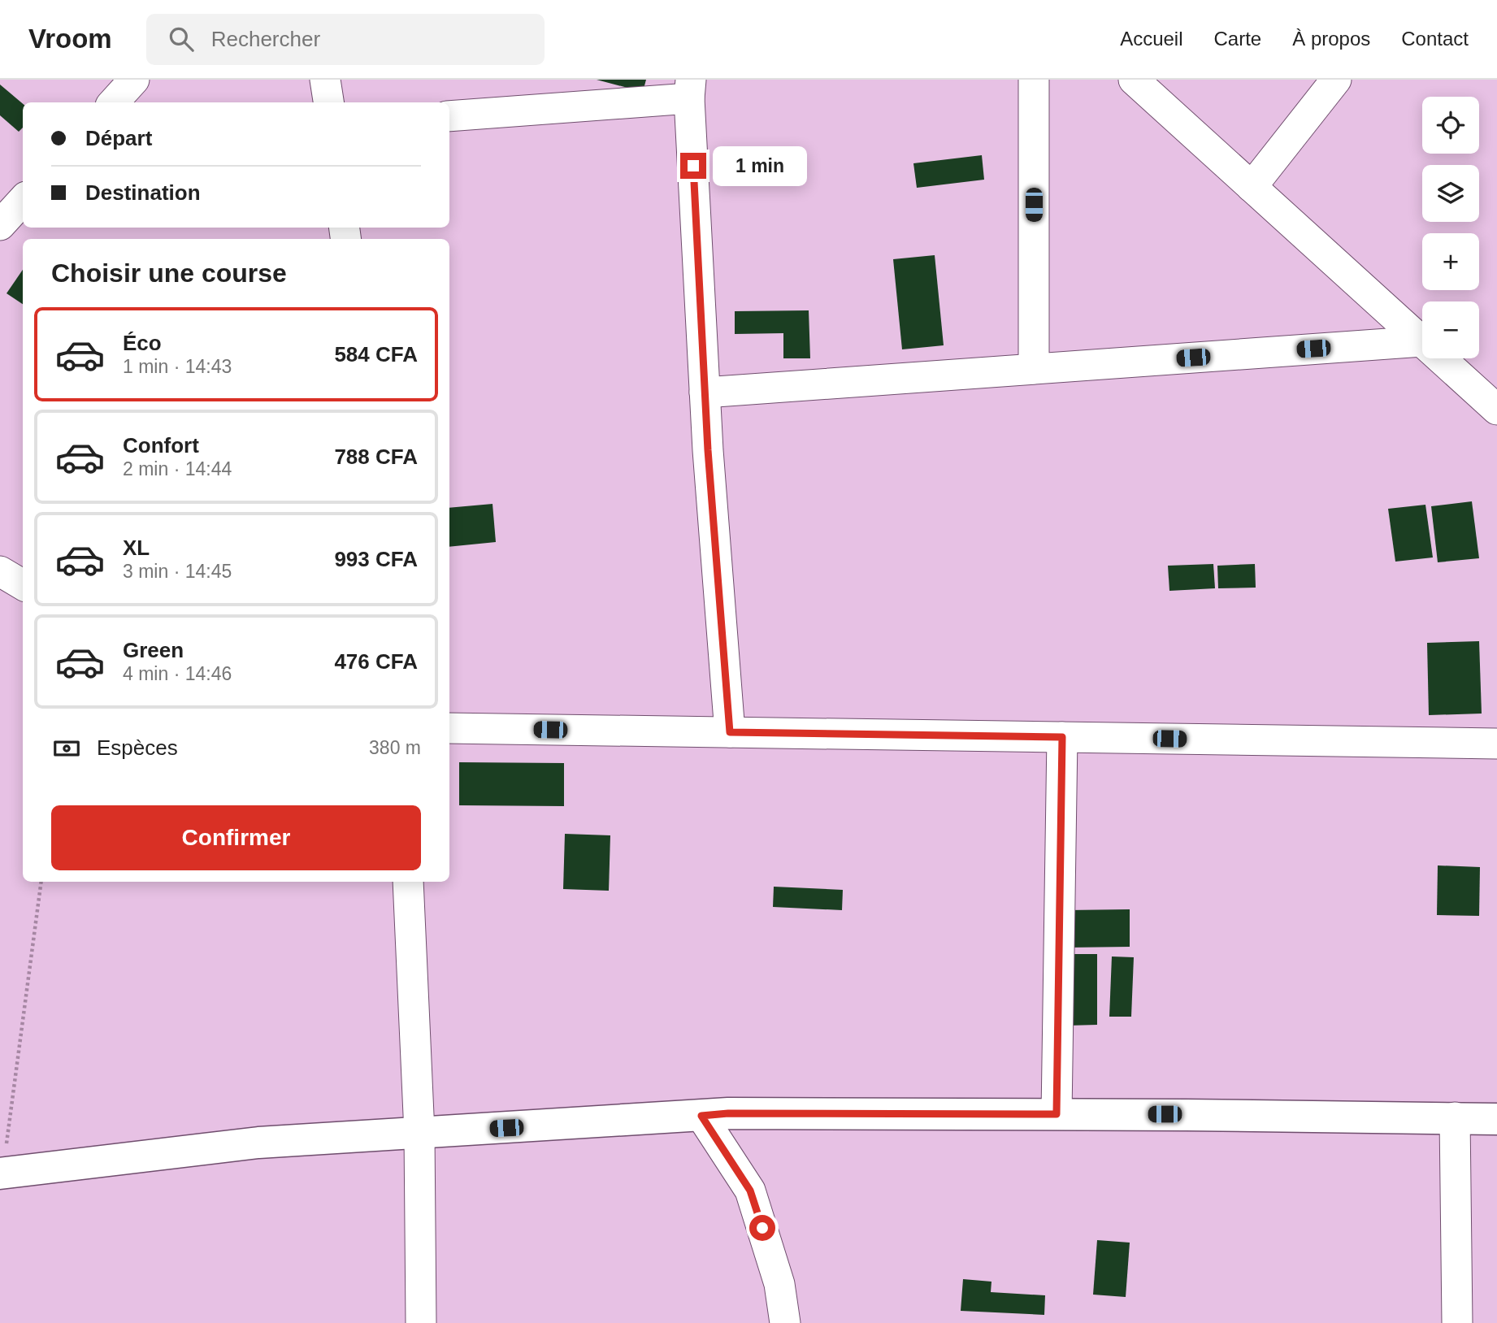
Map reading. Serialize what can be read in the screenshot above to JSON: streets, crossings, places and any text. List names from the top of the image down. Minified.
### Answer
{"page":{"header":"Vroom","search":"Rechercher","nav":["Accueil","Carte","À propos","Contact"],"map_buttons":["+","−"],"banner":["Départ","Destination"],"bubble":"1 min","heading":"Choisir une course","list":[{"name":"Éco","note":"1 min · 14:43","value":"584 CFA"},{"name":"Confort","note":"2 min · 14:44","value":"788 CFA"},{"name":"XL","note":"3 min · 14:45","value":"993 CFA"},{"name":"Green","note":"4 min · 14:46","value":"476 CFA"}],"pay":["Espèces","380 m"],"buttons":"Confirmer"}}
